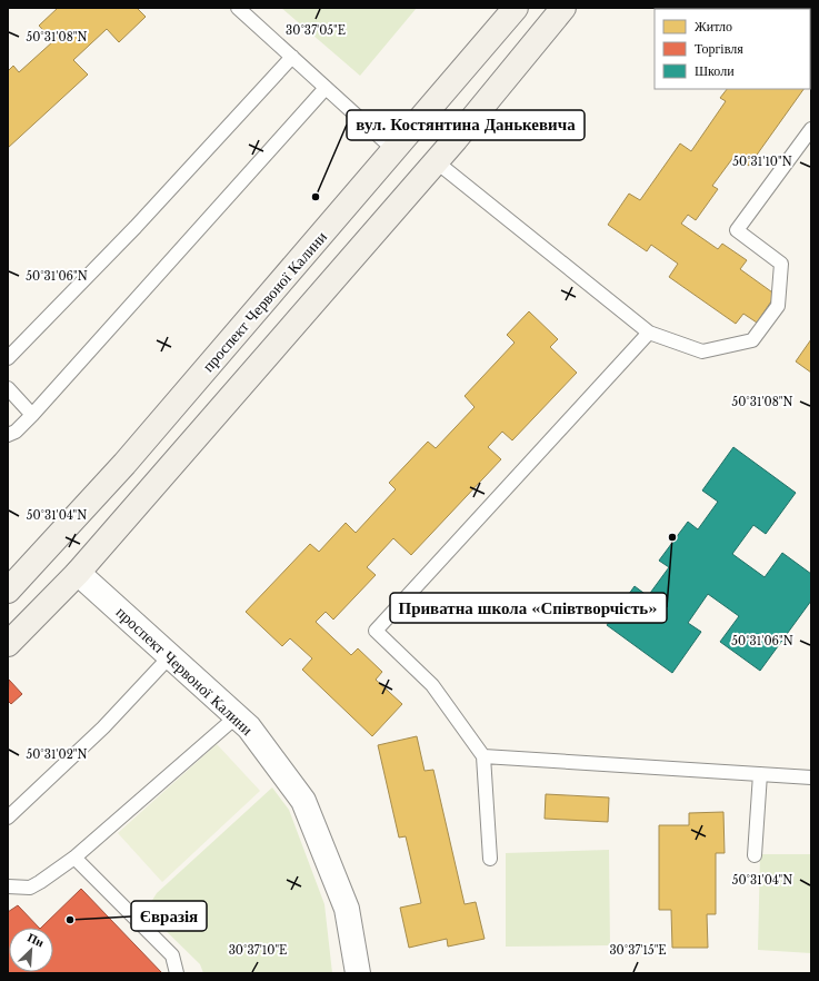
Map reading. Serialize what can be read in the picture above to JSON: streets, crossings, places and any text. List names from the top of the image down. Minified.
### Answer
{"streets":{"main road":["проспект Червоної Калини"]},"places":["вул. Костянтина Данькевича","Приватна школа «Співтворчість»","Євразія"],"legend":["Житло","Торгівля","Школи"],"north":"top right","coordinates":["30°37'05\"E","50°31'08\"N","50°31'10\"N","50°31'06\"N","50°31'04\"N","50°31'02\"N","30°37'10\"E","30°37'15\"E"]}
